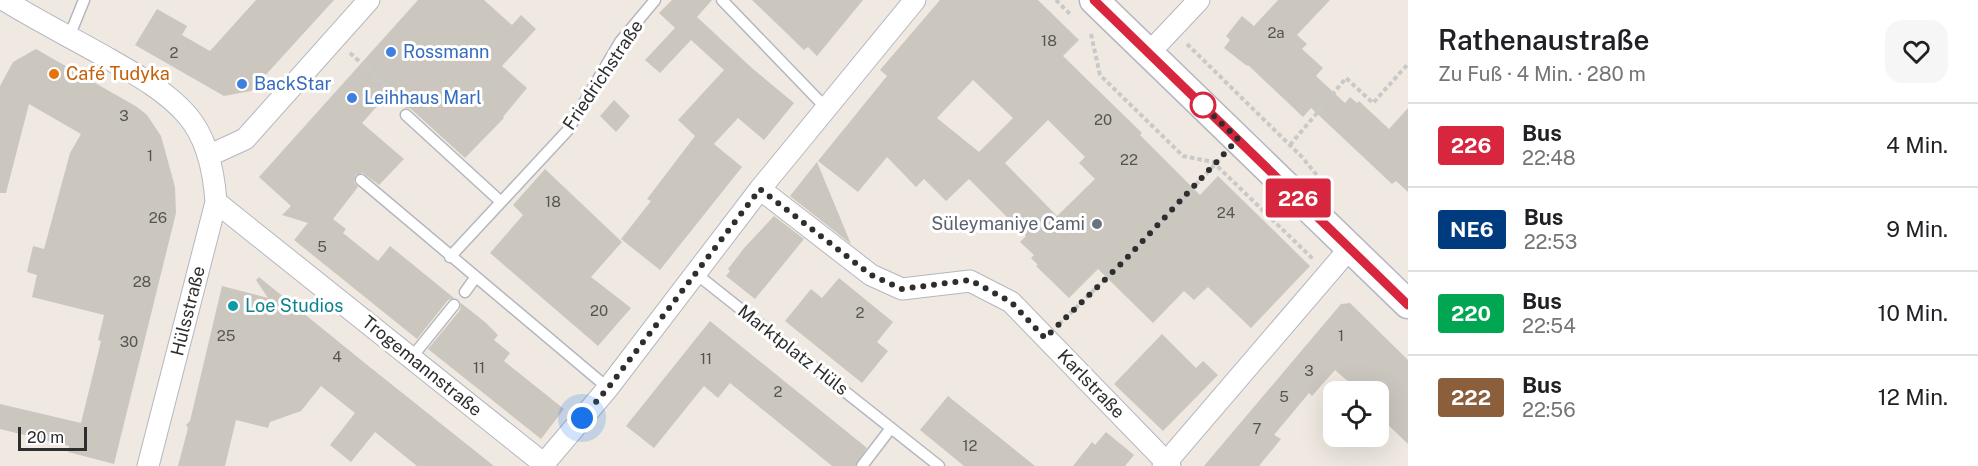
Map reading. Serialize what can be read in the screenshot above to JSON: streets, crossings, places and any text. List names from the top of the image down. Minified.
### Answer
{"streets":{"street":["Hülsstraße","Trogemannstraße","Karlstraße"],"lane":["Friedrichstraße","Marktplatz Hüls"]},"crossings":[["Hülsstraße","Trogemannstraße"]],"places":["Rossmann","Café Tudyka","BackStar","Leihhaus Marl","Süleymaniye Cami","Loe Studios"],"lines":["bus line 226"],"house_numbers":["2a","18","2","3","20","1","22","18","24","26","5","28","20","2","25","1","30","4","11","11","3","2","5","7","12"],"scale_bar":"20 m","page":{"on_map":"226","heading":["Rathenaustraße","Zu Fuß · 4 Min. · 280 m"],"list":[{"mark":"226","name":"Bus","note":"22:48","value":"4 Min."},{"mark":"NE6","name":"Bus","note":"22:53","value":"9 Min."},{"mark":"220","name":"Bus","note":"22:54","value":"10 Min."},{"mark":"222","name":"Bus","note":"22:56","value":"12 Min."}],"scale":"20 m"}}
